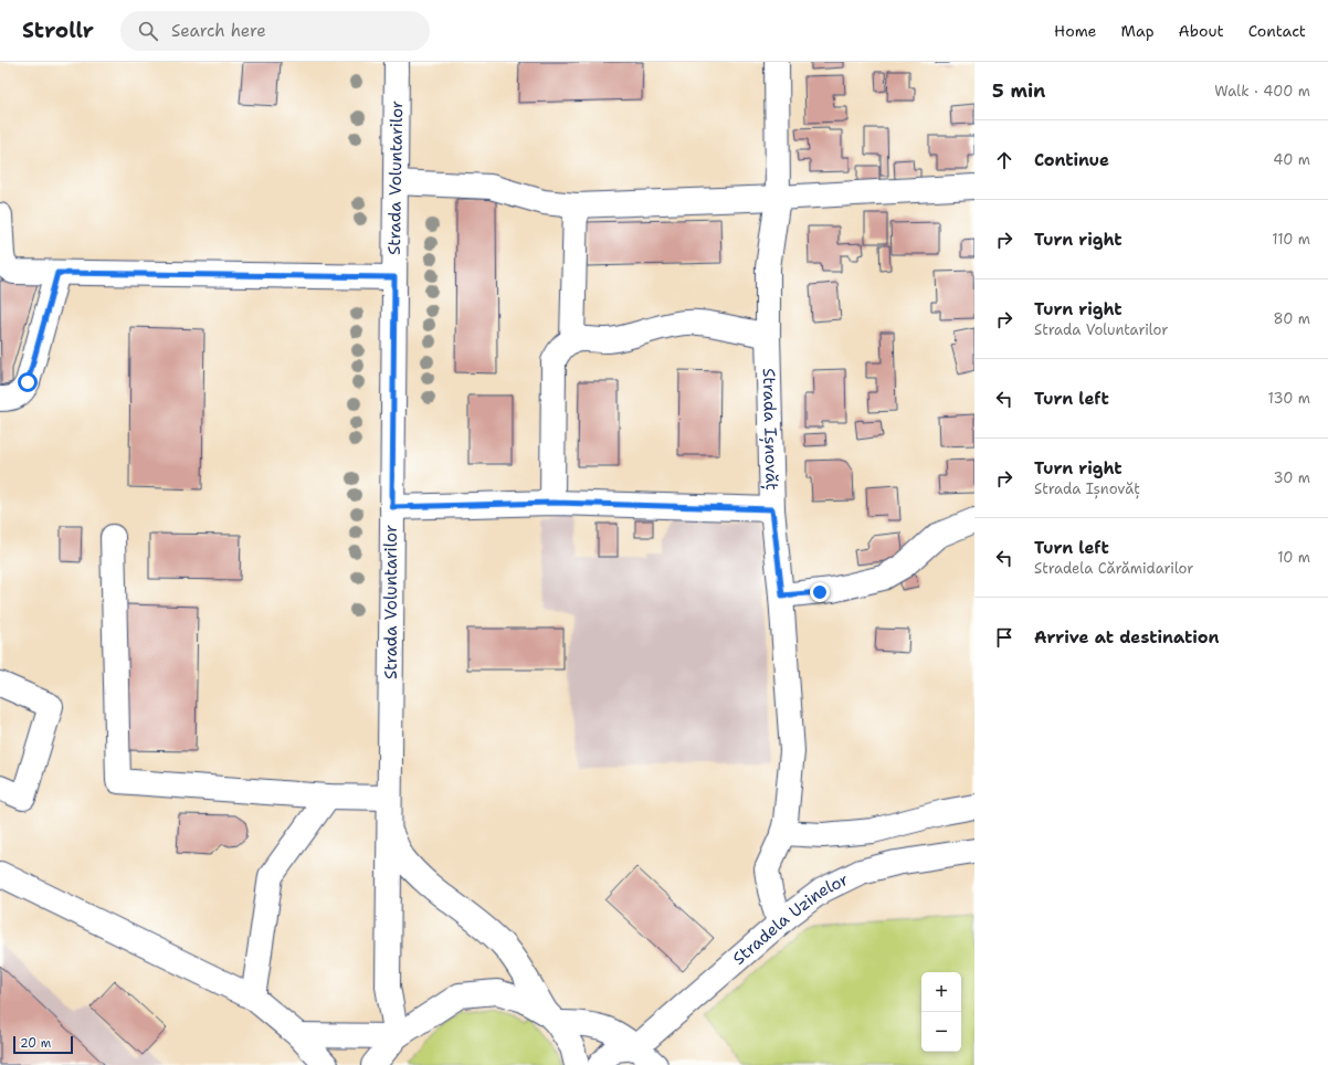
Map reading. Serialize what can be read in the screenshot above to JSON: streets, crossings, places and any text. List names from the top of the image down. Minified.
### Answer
{"streets":{"street":["Strada Voluntarilor","Strada Ișnovăț","Stradela Uzinelor"]},"crossings":[["Strada Ișnovăț","Stradela Uzinelor"]],"scale_bar":"20 m","page":{"header":"Strollr","search":"Search here","nav":["Home","Map","About","Contact"],"heading":["5 min","Walk · 400 m"],"list":[["Continue","40 m"],["Turn right","110 m"],["Turn right","Strada Voluntarilor","80 m"],["Turn left","130 m"],["Turn right","Strada Ișnovăț","30 m"],["Turn left","Stradela Cărămidarilor","10 m"],"Arrive at destination"],"map_buttons":["+","−"],"scale":"20 m"}}
